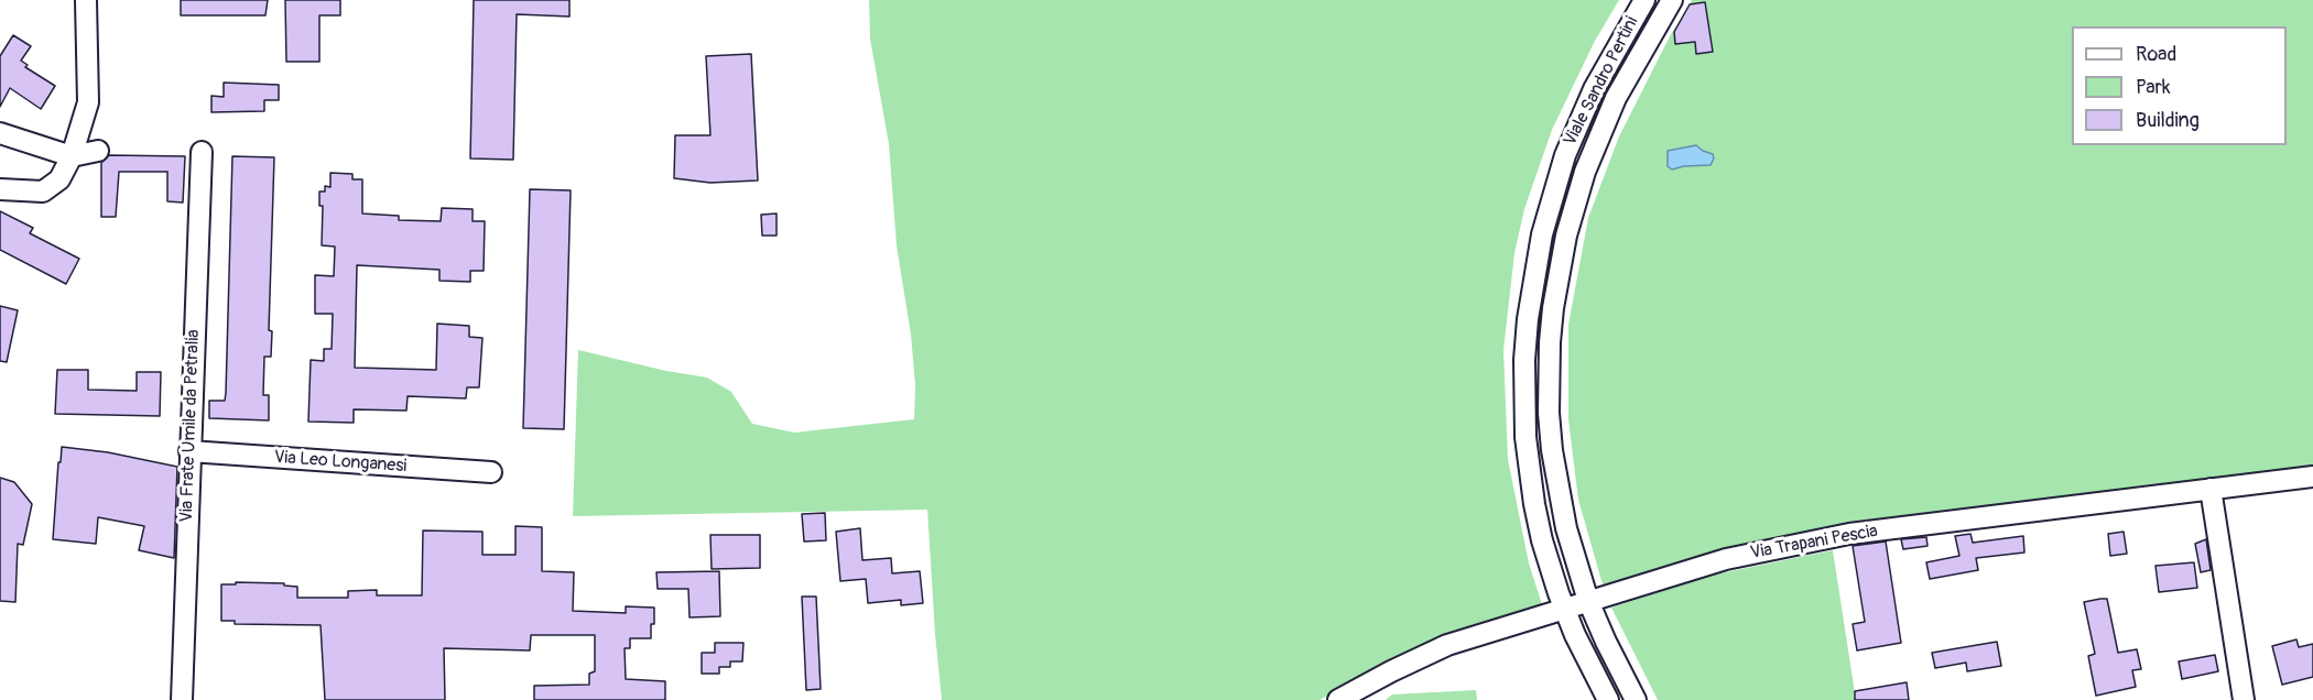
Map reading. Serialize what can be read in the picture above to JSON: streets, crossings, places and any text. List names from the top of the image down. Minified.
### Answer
{"streets":{"street":["Viale Sandro Pertini","Via Frate Umile da Petralia","Via Leo Longanesi","Via Trapani Pescia"]},"crossings":[["Viale Sandro Pertini","Via Trapani Pescia"],["Via Frate Umile da Petralia","Via Leo Longanesi"]],"legend":["Road","Park","Building"]}
